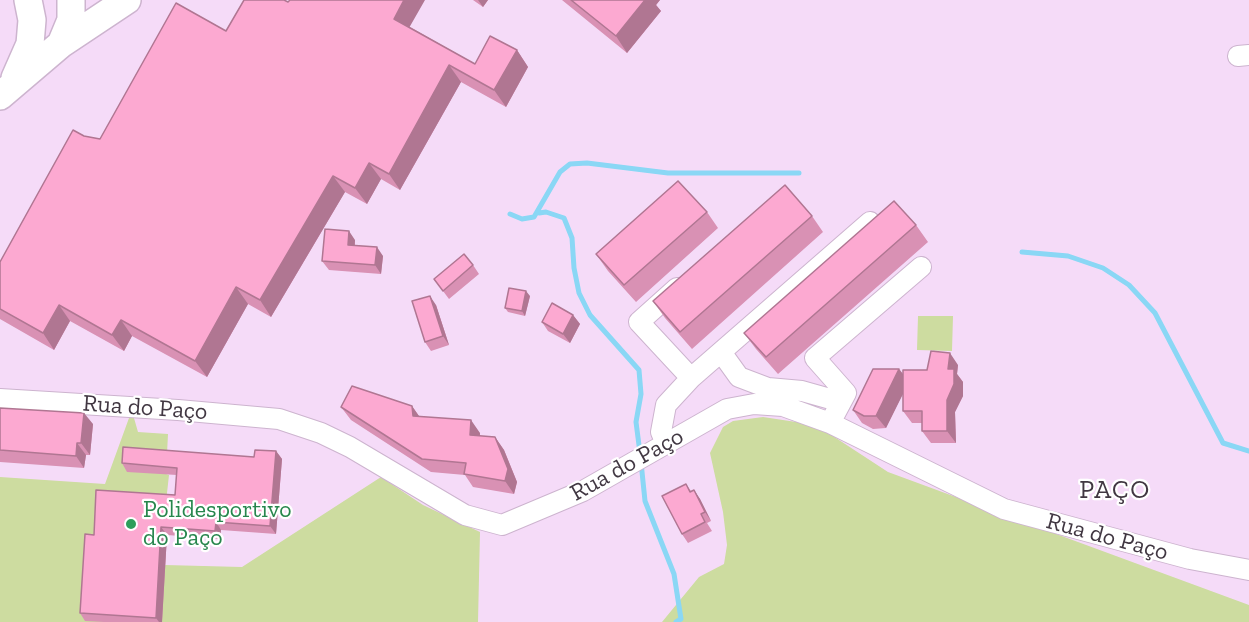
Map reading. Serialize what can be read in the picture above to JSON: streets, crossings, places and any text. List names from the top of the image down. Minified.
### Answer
{"streets":{"street":["Rua do Paço"]},"districts":["PAÇO"],"places":["Polidesportivo do Paço"]}
